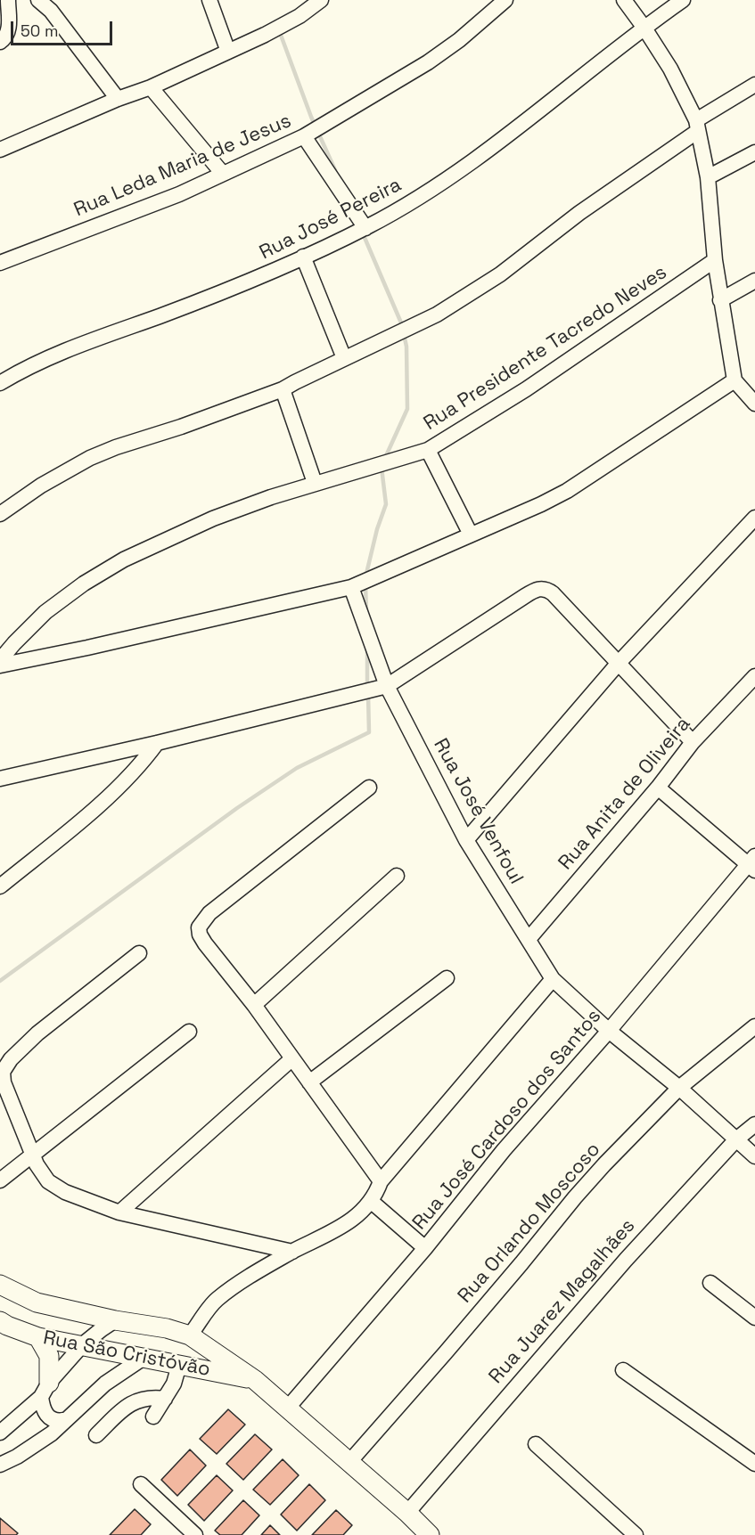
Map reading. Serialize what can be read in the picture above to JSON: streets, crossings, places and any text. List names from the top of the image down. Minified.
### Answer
{"streets":{"main road":["Rua São Cristóvão"],"street":["Rua Leda Maria de Jesus","Rua José Pereira","Rua Presidente Tacredo Neves","Rua Anita de Oliveira","Rua José Venfoul","Rua José Cardoso dos Santos","Rua Orlando Moscoso","Rua Juarez Magalhães"]},"crossings":[["Rua Anita de Oliveira","Rua José Venfoul"],["Rua José Venfoul","Rua José Cardoso dos Santos"],["Rua José Venfoul","Rua Orlando Moscoso"],["Rua José Venfoul","Rua Juarez Magalhães"],["Rua José Cardoso dos Santos","Rua São Cristóvão"],["Rua Orlando Moscoso","Rua São Cristóvão"],["Rua Juarez Magalhães","Rua São Cristóvão"]],"scale_bar":"50 m"}
